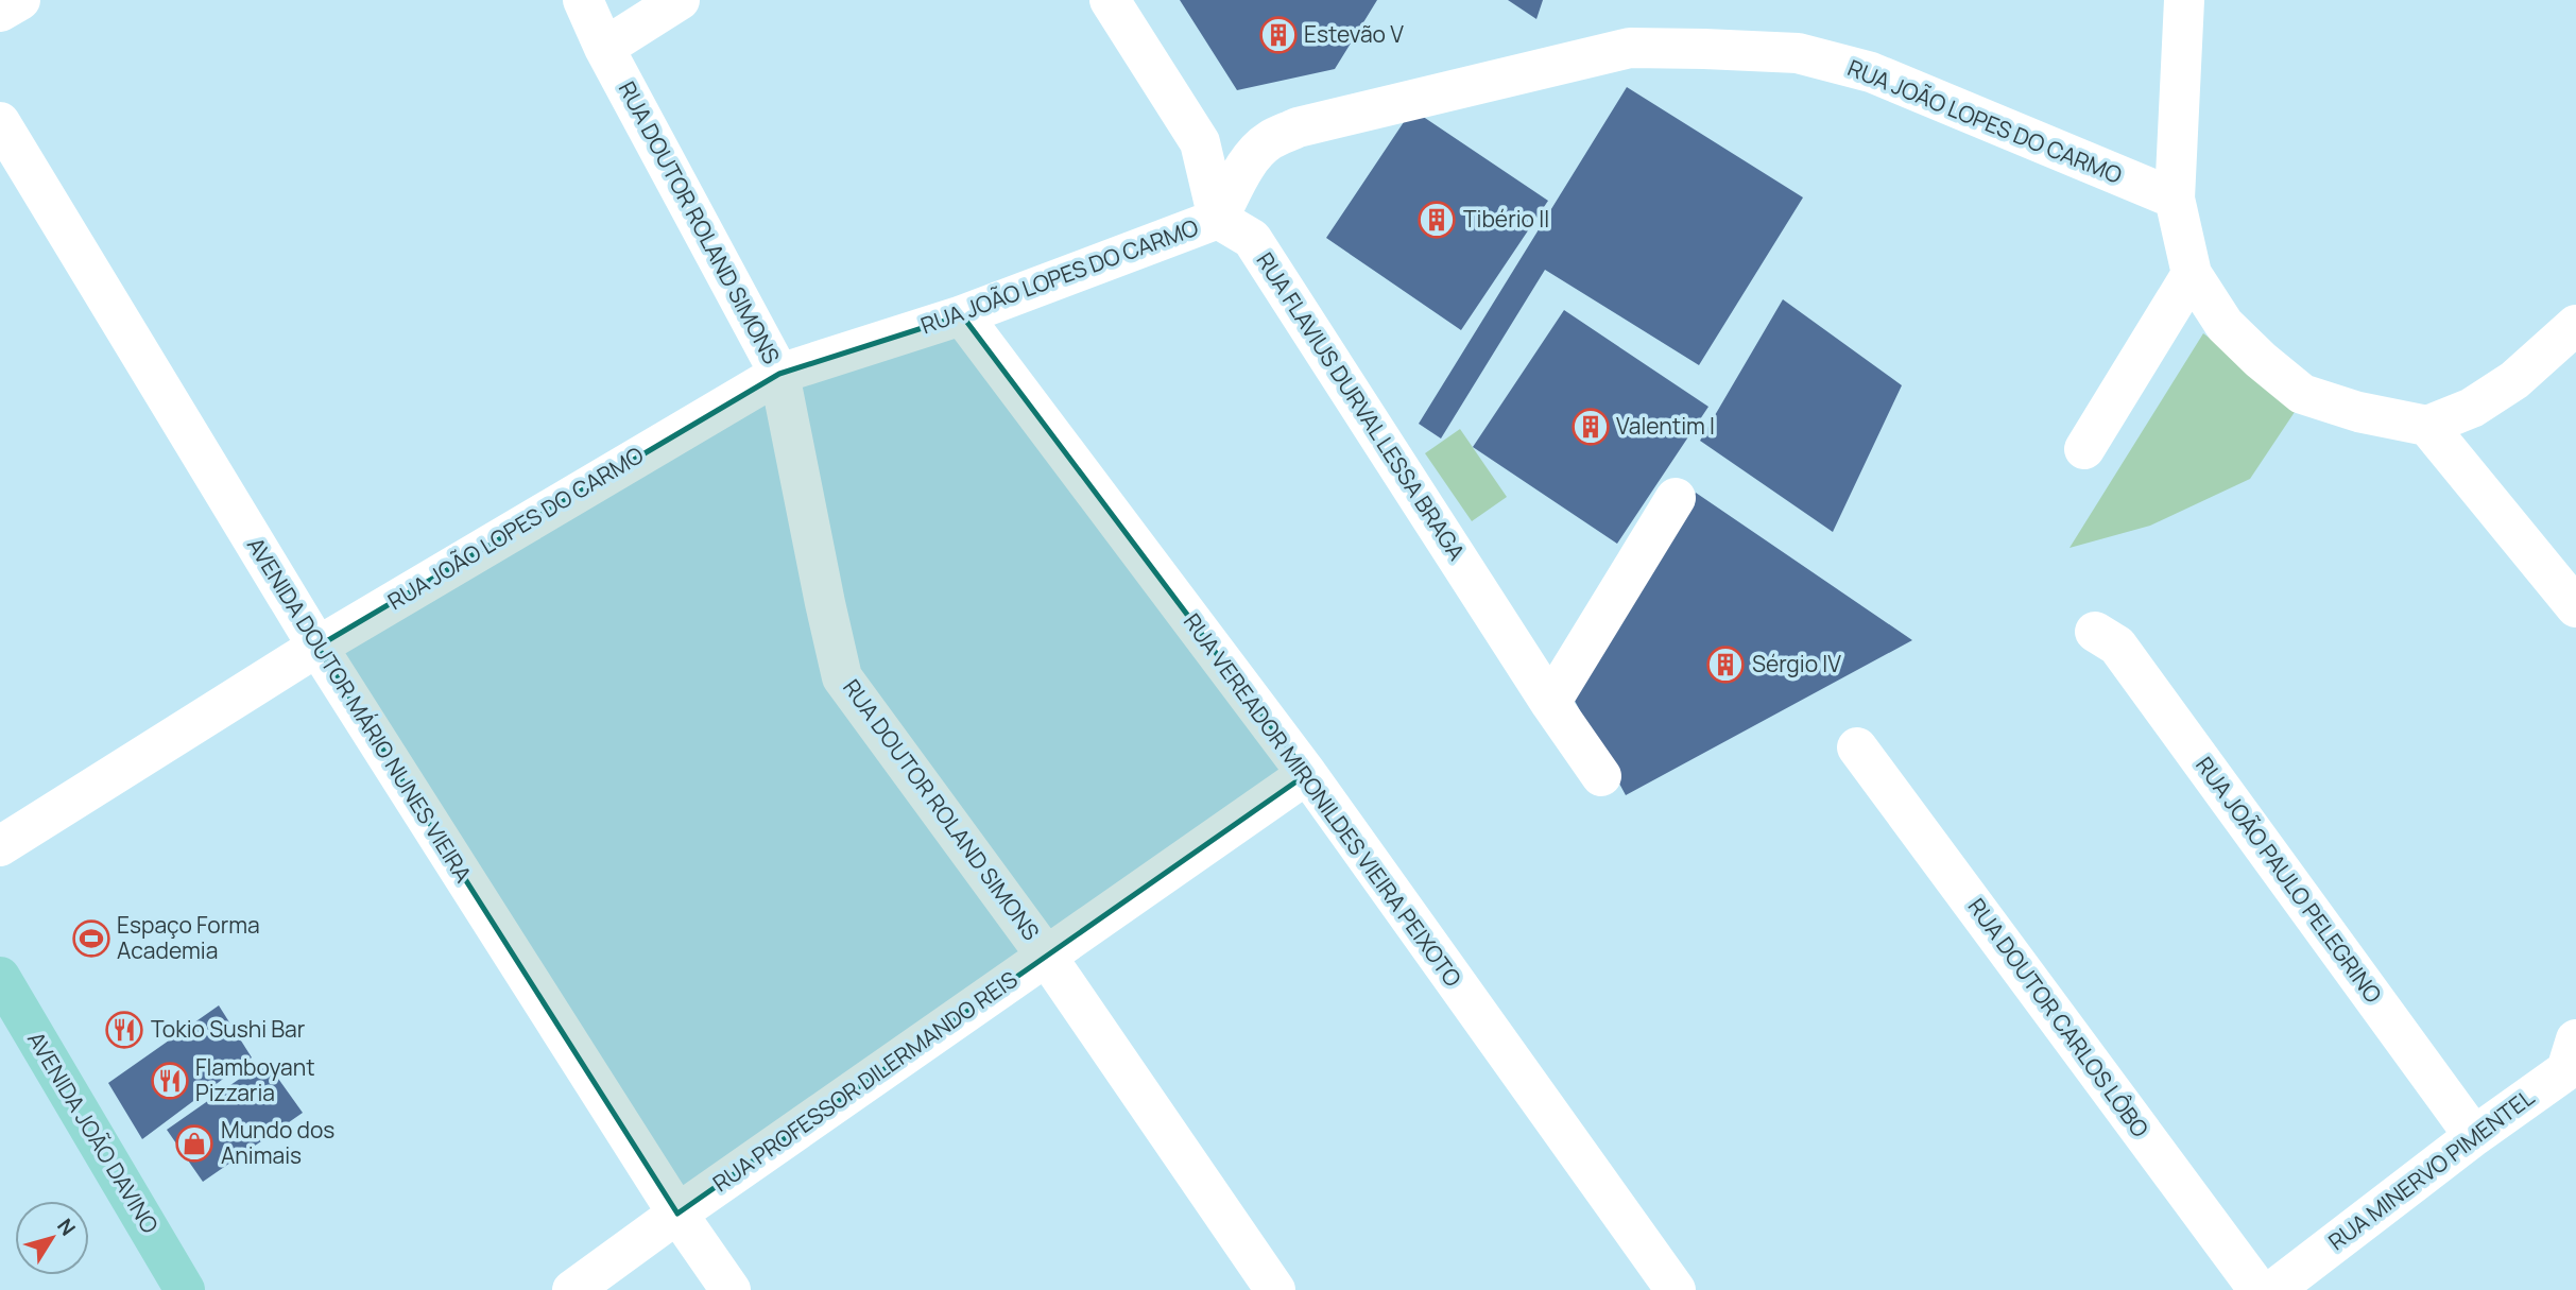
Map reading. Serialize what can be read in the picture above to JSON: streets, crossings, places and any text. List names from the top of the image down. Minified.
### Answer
{"streets":{"main road":["AVENIDA JOÃO DAVINO"],"street":["RUA JOÃO LOPES DO CARMO","RUA DOUTOR ROLAND SIMONS","RUA FLAVIUS DURVAL LESSA BRAGA","AVENIDA DOUTOR MÁRIO NUNES VIEIRA","RUA VEREADOR MIRONILDES VIEIRA PEIXOTO","RUA JOÃO PAULO PELEGRINO","RUA DOUTOR CARLOS LÔBO","RUA PROFESSOR DILERMANDO REIS","RUA MINERVO PIMENTEL"]},"crossings":[["RUA JOÃO LOPES DO CARMO","RUA DOUTOR ROLAND SIMONS"],["RUA JOÃO LOPES DO CARMO","RUA FLAVIUS DURVAL LESSA BRAGA"],["RUA JOÃO LOPES DO CARMO","AVENIDA DOUTOR MÁRIO NUNES VIEIRA"],["RUA JOÃO LOPES DO CARMO","RUA VEREADOR MIRONILDES VIEIRA PEIXOTO"],["RUA DOUTOR ROLAND SIMONS","RUA PROFESSOR DILERMANDO REIS"],["AVENIDA DOUTOR MÁRIO NUNES VIEIRA","RUA PROFESSOR DILERMANDO REIS"],["RUA VEREADOR MIRONILDES VIEIRA PEIXOTO","RUA PROFESSOR DILERMANDO REIS"],["RUA JOÃO PAULO PELEGRINO","RUA MINERVO PIMENTEL"]],"places":{"building":["Estevão V","Tibério II","Valentim I","Sérgio IV"],"sports":["Espaço Forma Academia"],"restaurant":["Tokio Sushi Bar","Flamboyant Pizzaria"],"shop":["Mundo dos Animais"]},"north":"top right"}
